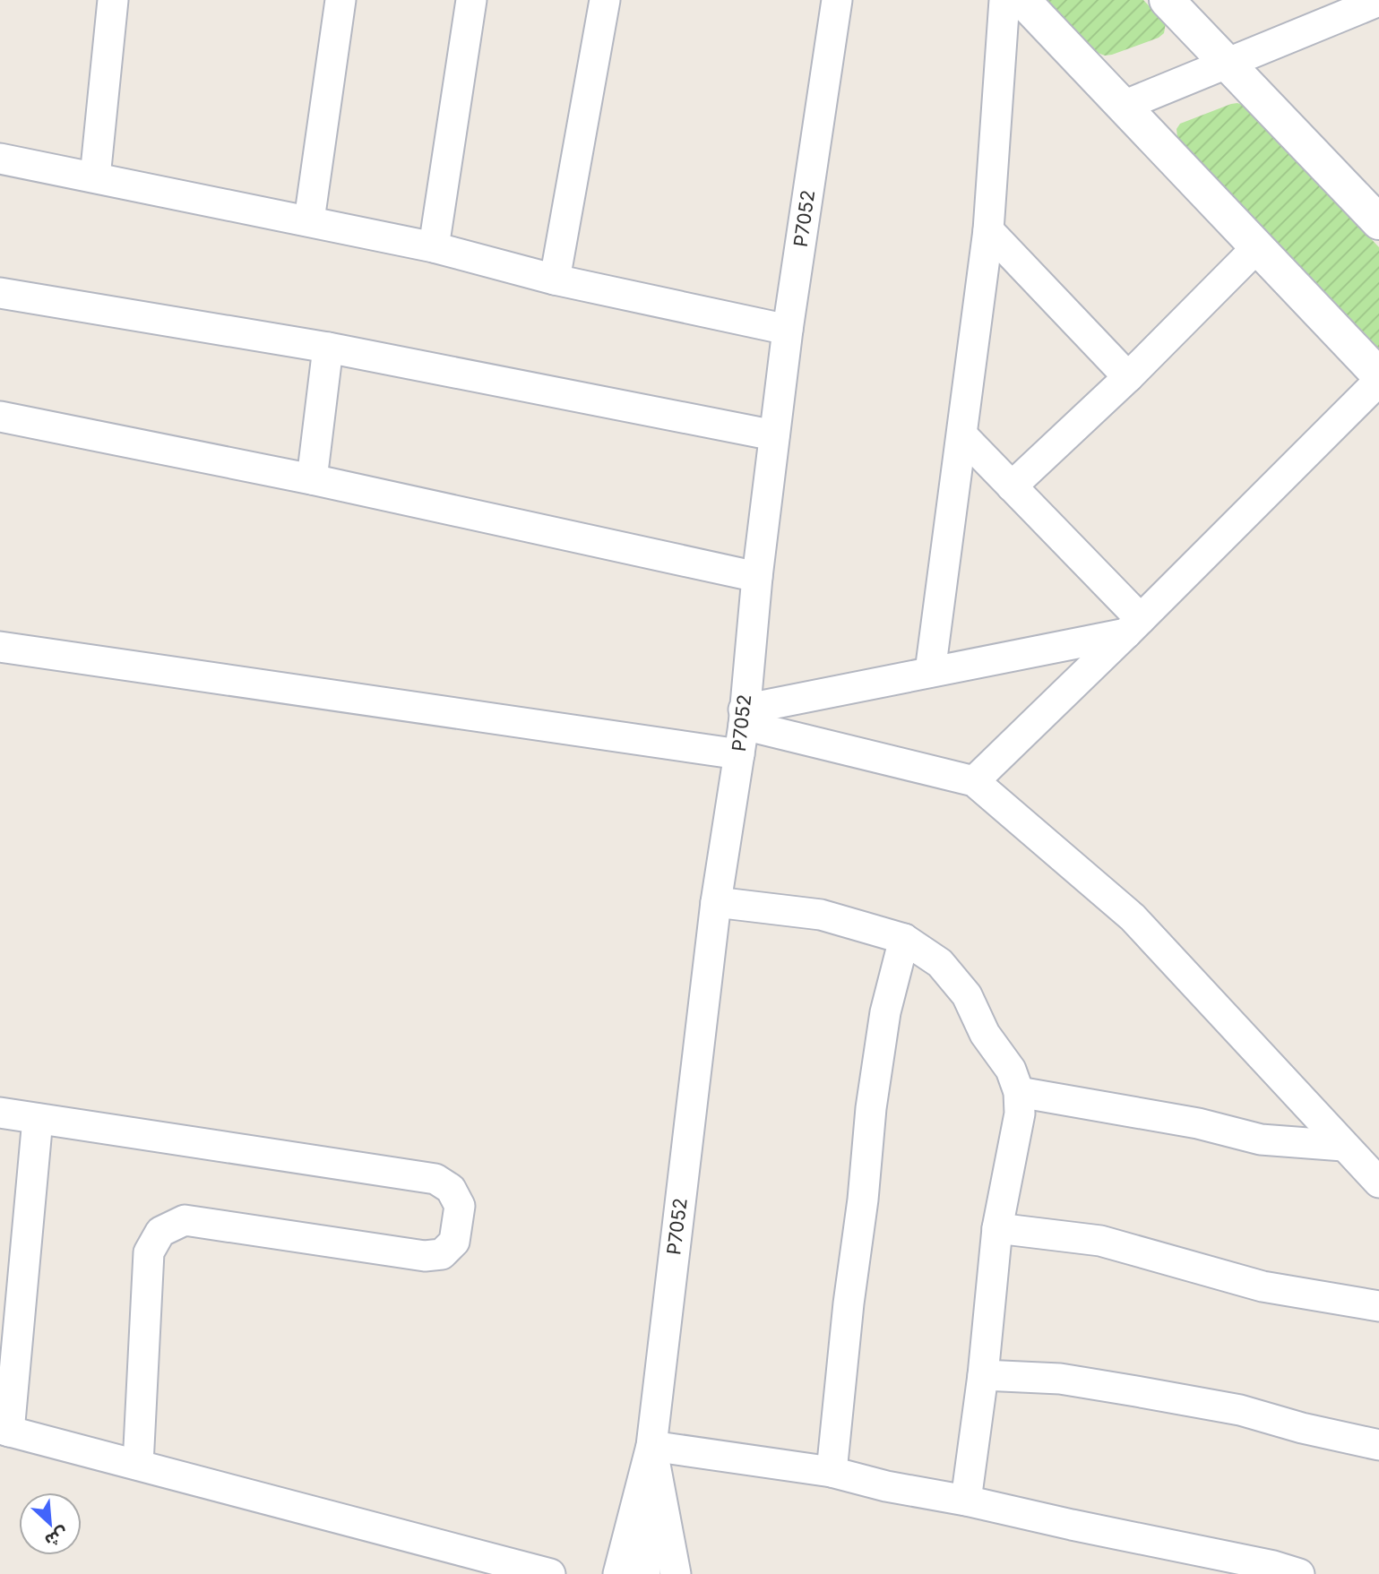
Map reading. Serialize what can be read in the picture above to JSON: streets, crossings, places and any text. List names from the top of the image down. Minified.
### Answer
{"streets":{"street":["P7052"]},"north":"bottom right"}
